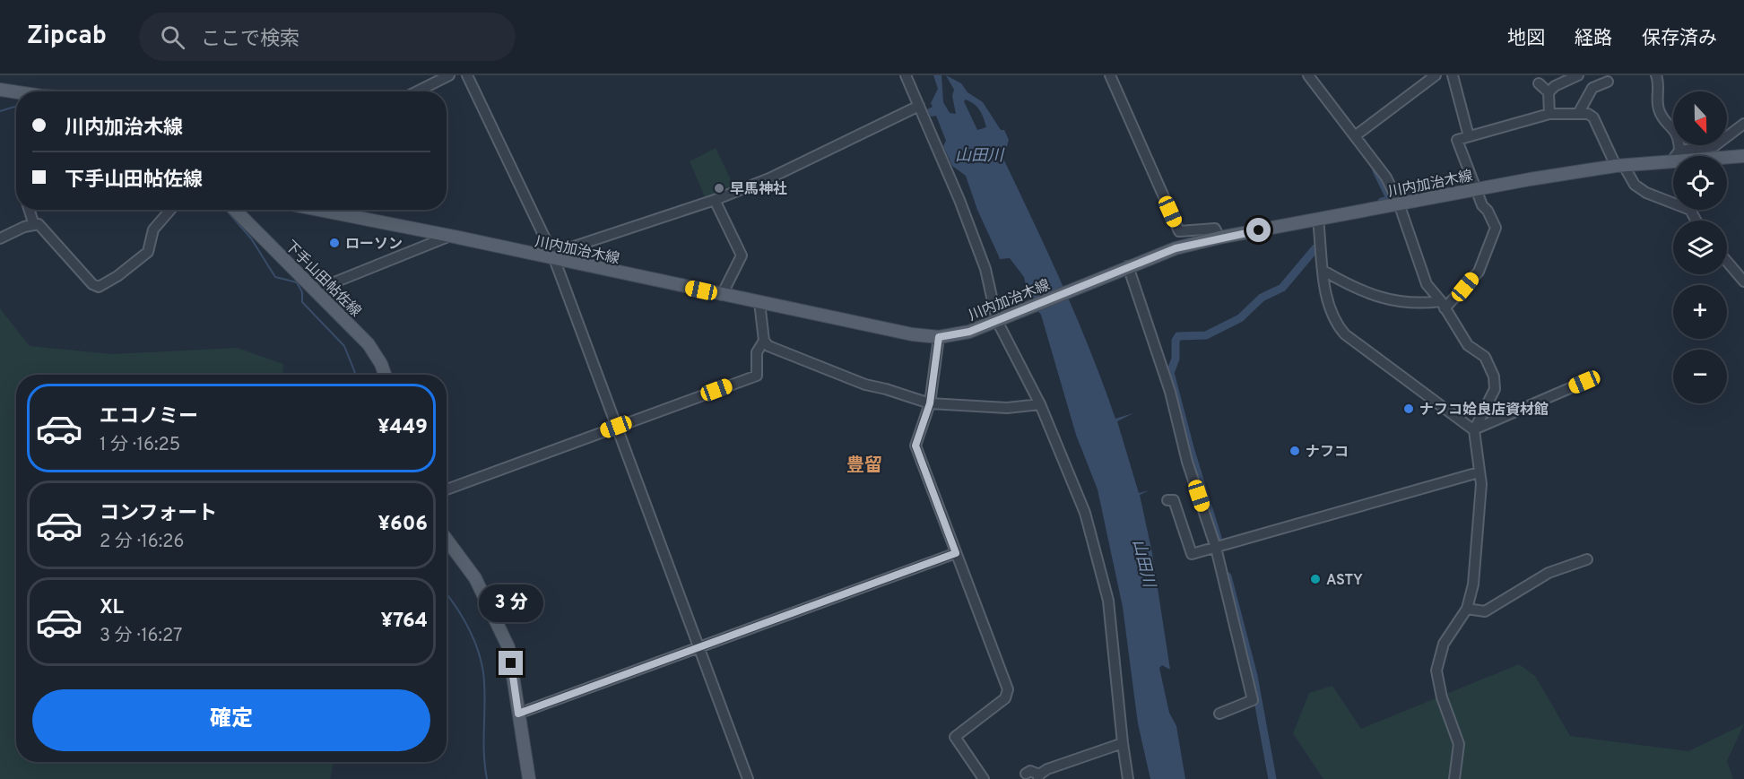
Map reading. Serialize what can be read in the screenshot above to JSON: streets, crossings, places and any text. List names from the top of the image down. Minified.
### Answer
{"streets":{"main road":["川内加治木線","下手山田帖佐線"]},"districts":["豊留"],"water":["山田川"],"places":["早馬神社","ローソン","ナフコ姶良店資材館","ナフコ","ASTY"],"north":"bottom","page":{"header":"Zipcab","search":"ここで検索","nav":["地図","経路","保存済み"],"map_buttons":["+","−"],"banner":["川内加治木線","下手山田帖佐線"],"list":[{"name":"エコノミー","note":"1 分 · 16:25","value":"¥449"},{"name":"コンフォート","note":"2 分 · 16:26","value":"¥606"},{"name":"XL","note":"3 分 · 16:27","value":"¥764"}],"bubble":"3 分","buttons":"確定"}}
